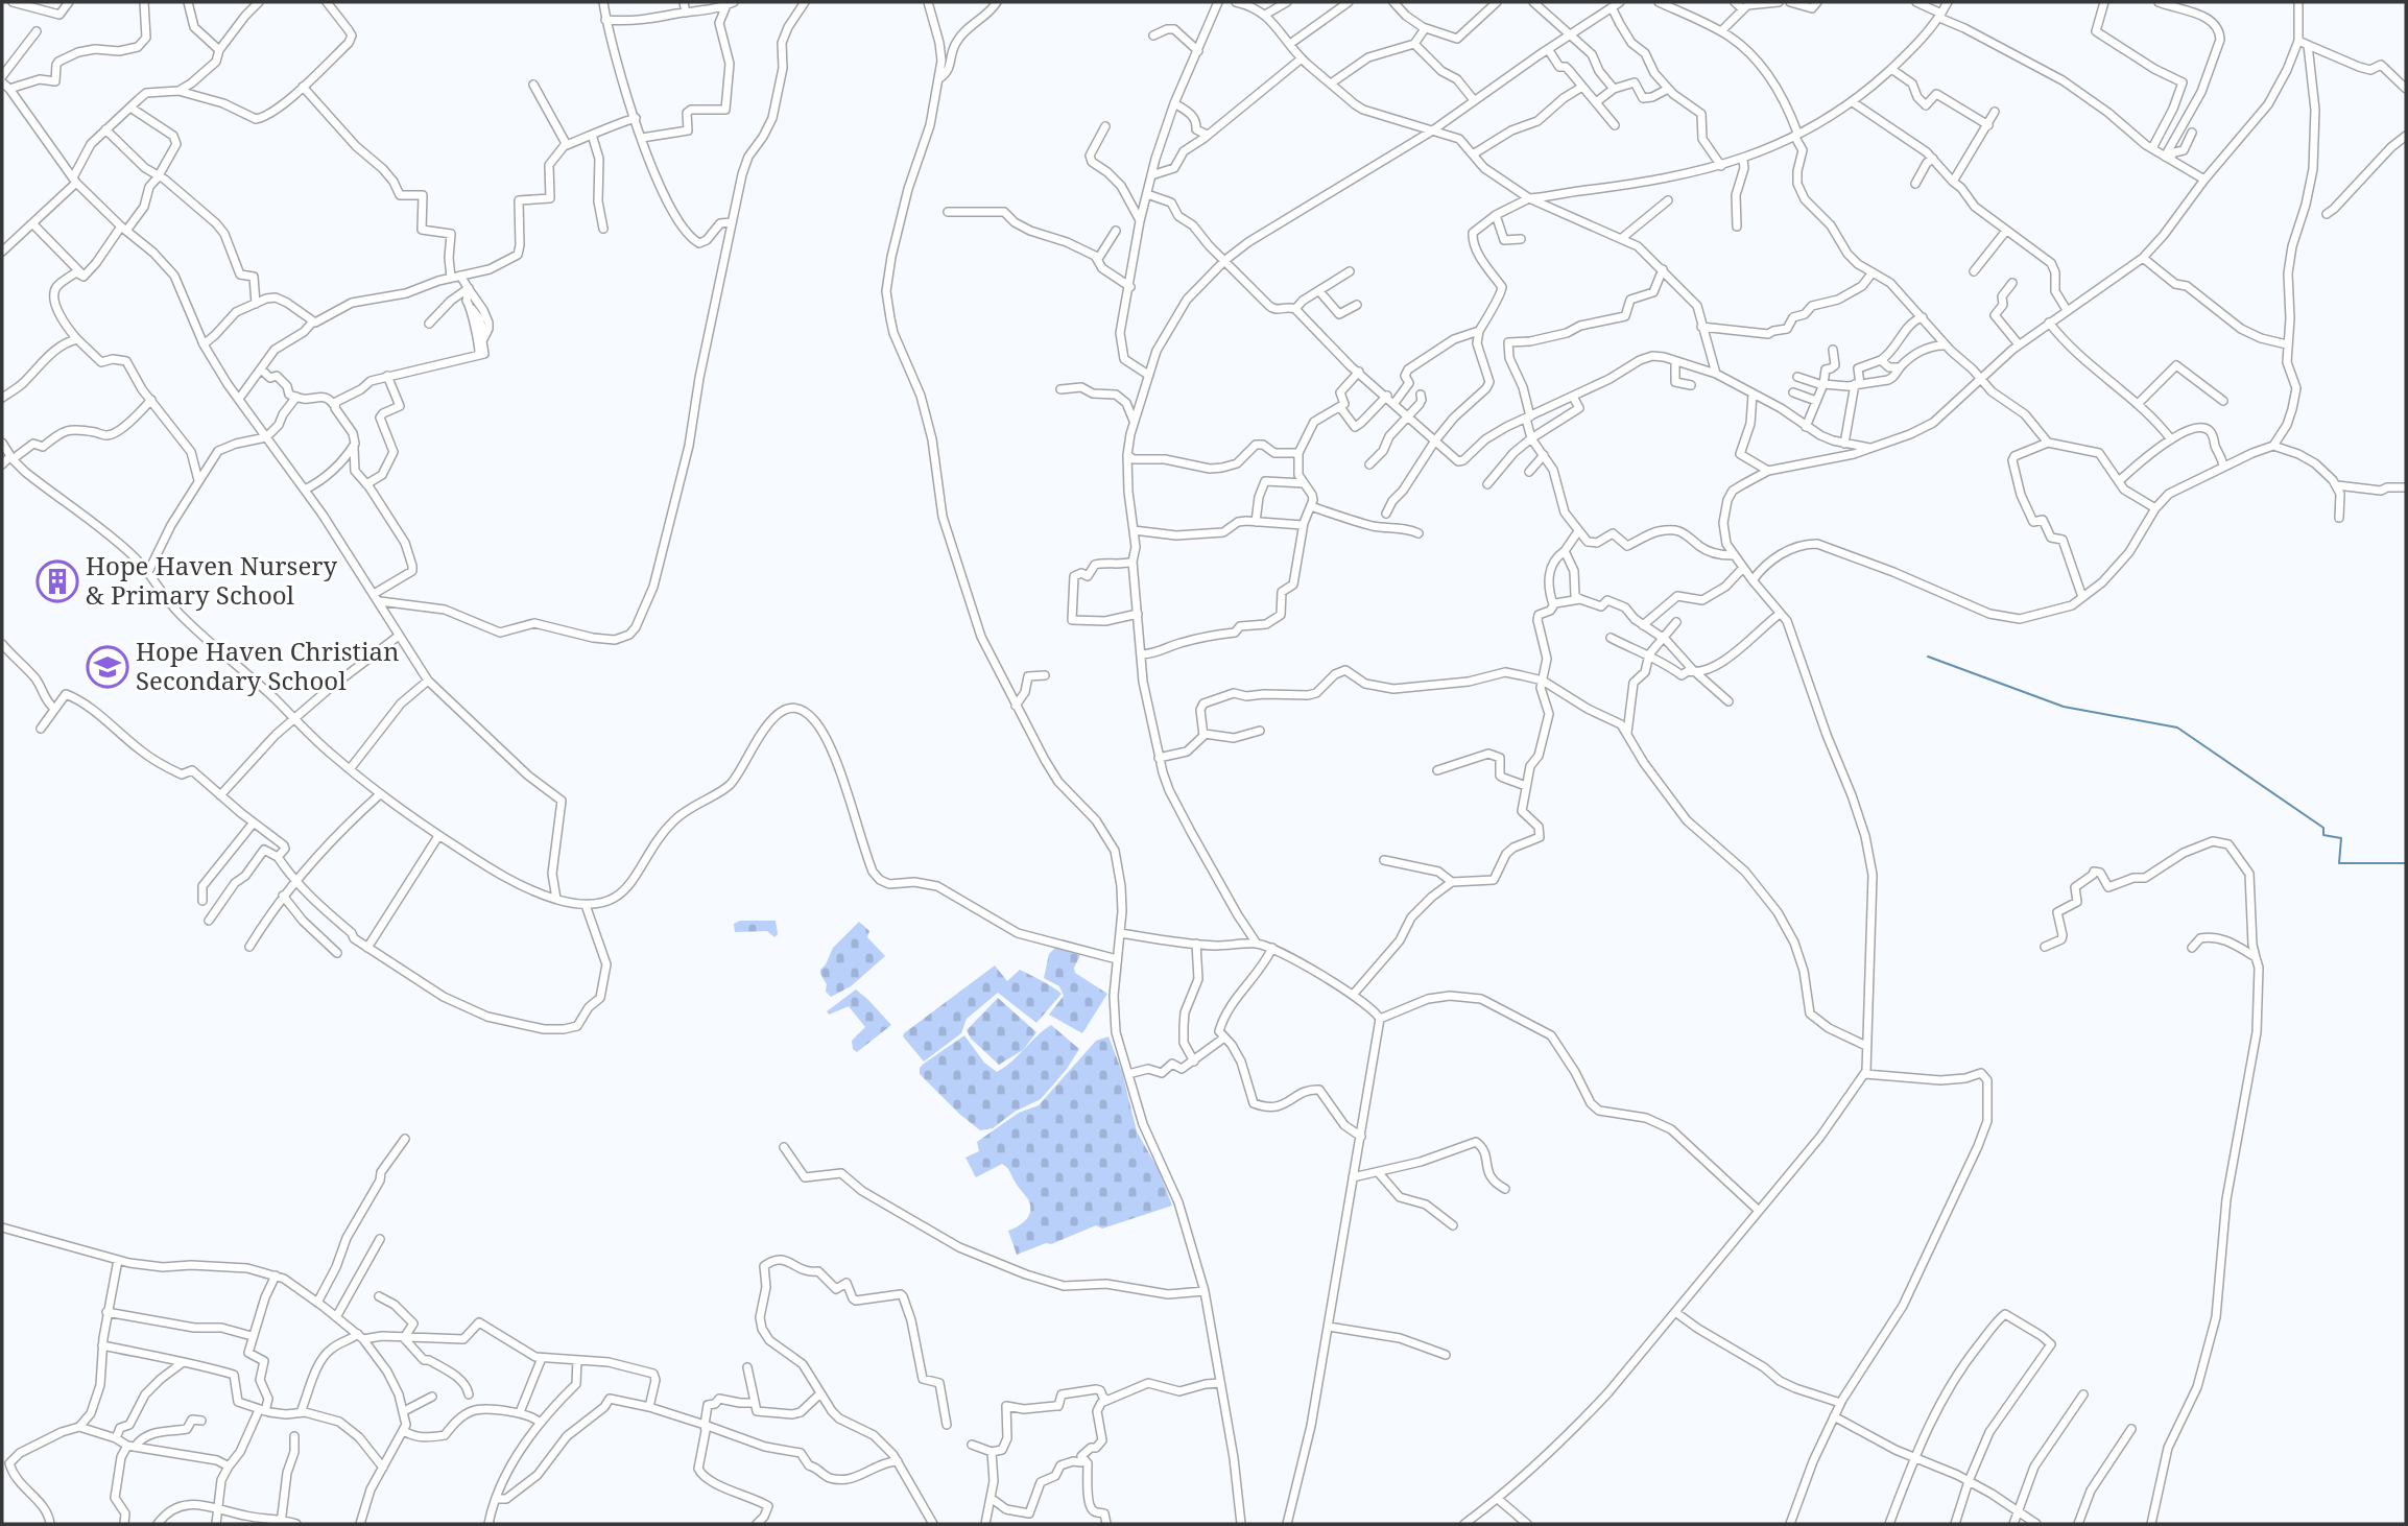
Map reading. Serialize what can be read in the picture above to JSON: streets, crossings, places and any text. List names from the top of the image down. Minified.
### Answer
{"places":{"building":["Hope Haven Nursery & Primary School"],"school or university":["Hope Haven Christian Secondary School"]}}
